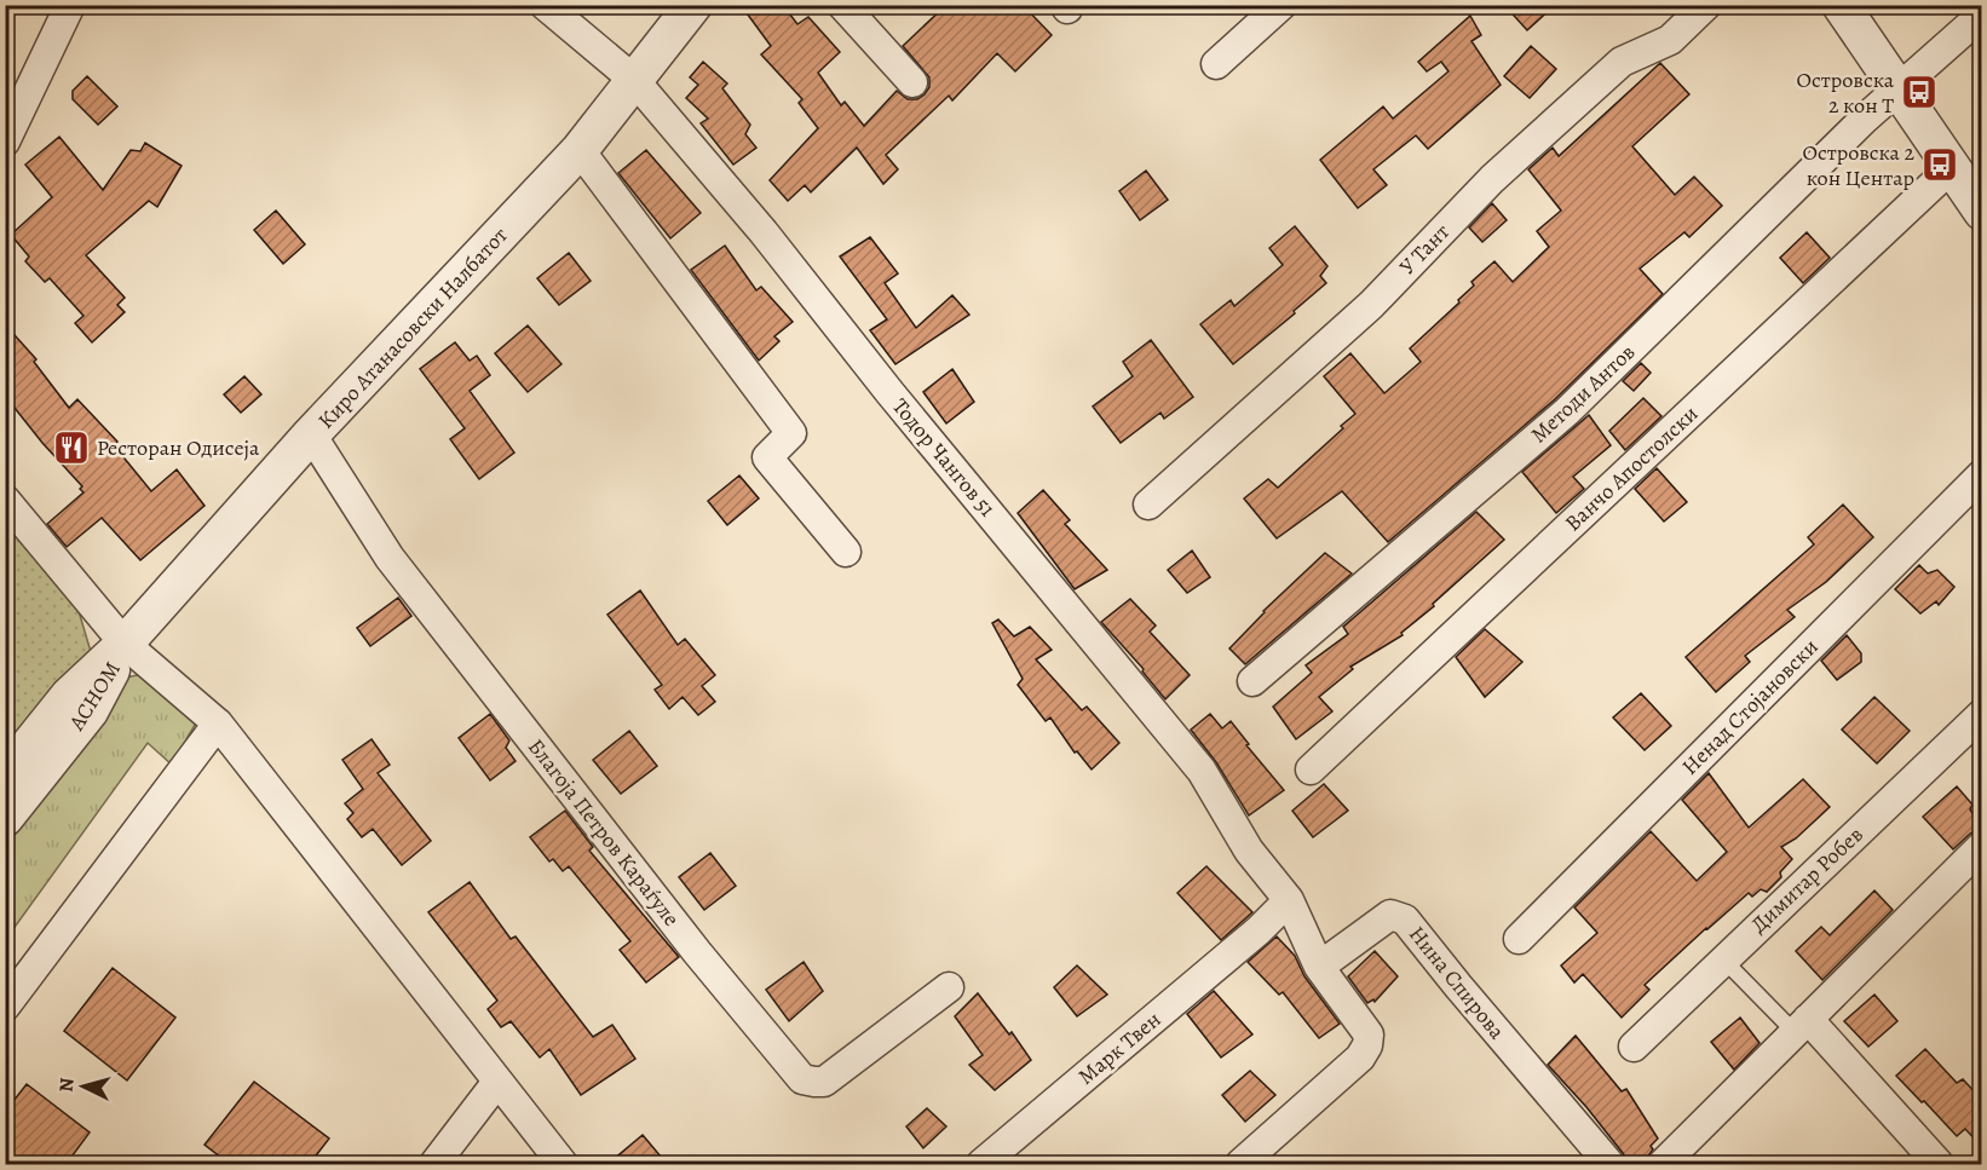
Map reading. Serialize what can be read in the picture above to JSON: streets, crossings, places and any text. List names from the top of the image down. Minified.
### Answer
{"streets":{"street":["У Тант","Киро Атанасовски Налбатот","Методи Антов","Тодор Чангов 51","Ванчо Апостолски","АСНОМ","Ненад Стојановски","Благоја Петров Караѓуле","Димитар Робев","Нина Спирова","Марк Твен"]},"crossings":[["Киро Атанасовски Налбатот","Тодор Чангов 51"],["Киро Атанасовски Налбатот","АСНОМ"],["Киро Атанасовски Налбатот","Благоја Петров Караѓуле"],["Тодор Чангов 51","Нина Спирова"],["Тодор Чангов 51","Марк Твен"]],"places":{"bus stop":["Островска 2 кон T","Островска 2 кон Центар"],"restaurant":["Ресторан Одисеја"]},"north":"left"}
